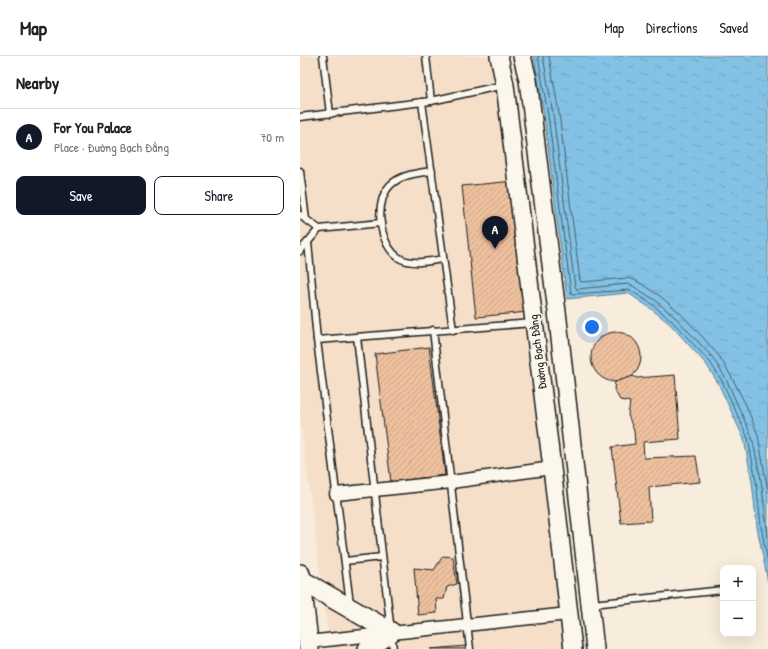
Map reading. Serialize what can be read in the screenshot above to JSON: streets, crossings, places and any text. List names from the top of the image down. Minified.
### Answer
{"streets":{"main road":["Đường Bạch Đằng"]},"page":{"header":"Map","nav":["Map","Directions","Saved"],"heading":"Nearby","list":[{"mark":"A","name":"For You Palace","note":"Place · Đường Bạch Đằng","value":"70 m"}],"buttons":["Save","Share"],"pins":"A","map_buttons":["+","−"]}}
